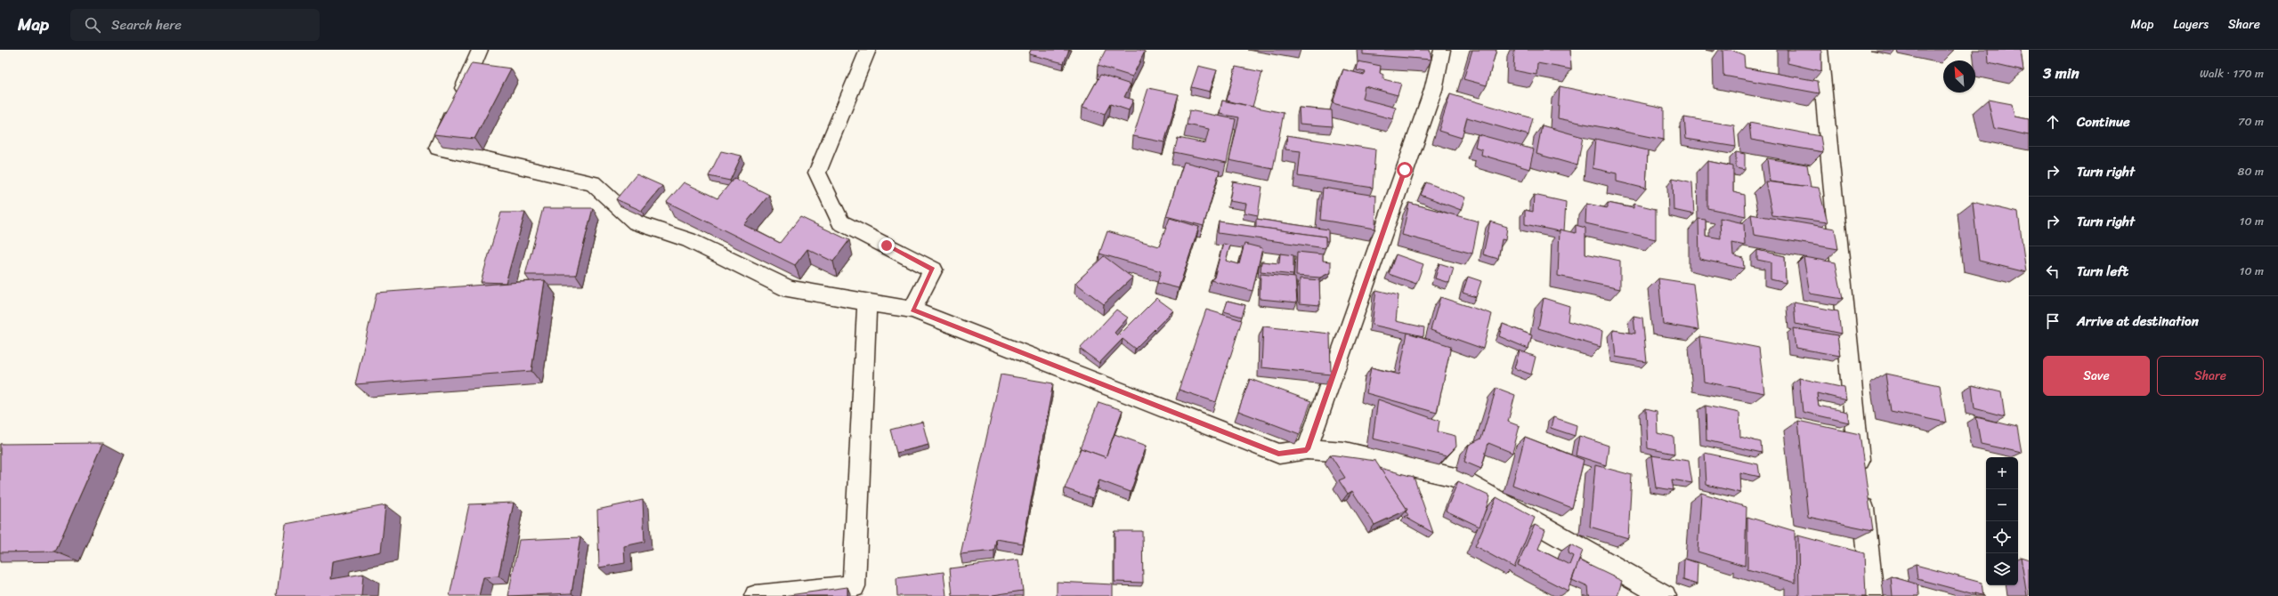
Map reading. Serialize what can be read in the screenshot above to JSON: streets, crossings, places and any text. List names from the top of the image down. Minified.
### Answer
{"north":"top left","page":{"header":"Map","search":"Search here","nav":["Map","Layers","Share"],"heading":["3 min","Walk · 170 m"],"list":[["Continue","70 m"],["Turn right","80 m"],["Turn right","10 m"],["Turn left","10 m"],"Arrive at destination"],"buttons":["Save","Share"],"map_buttons":["+","−"]}}
